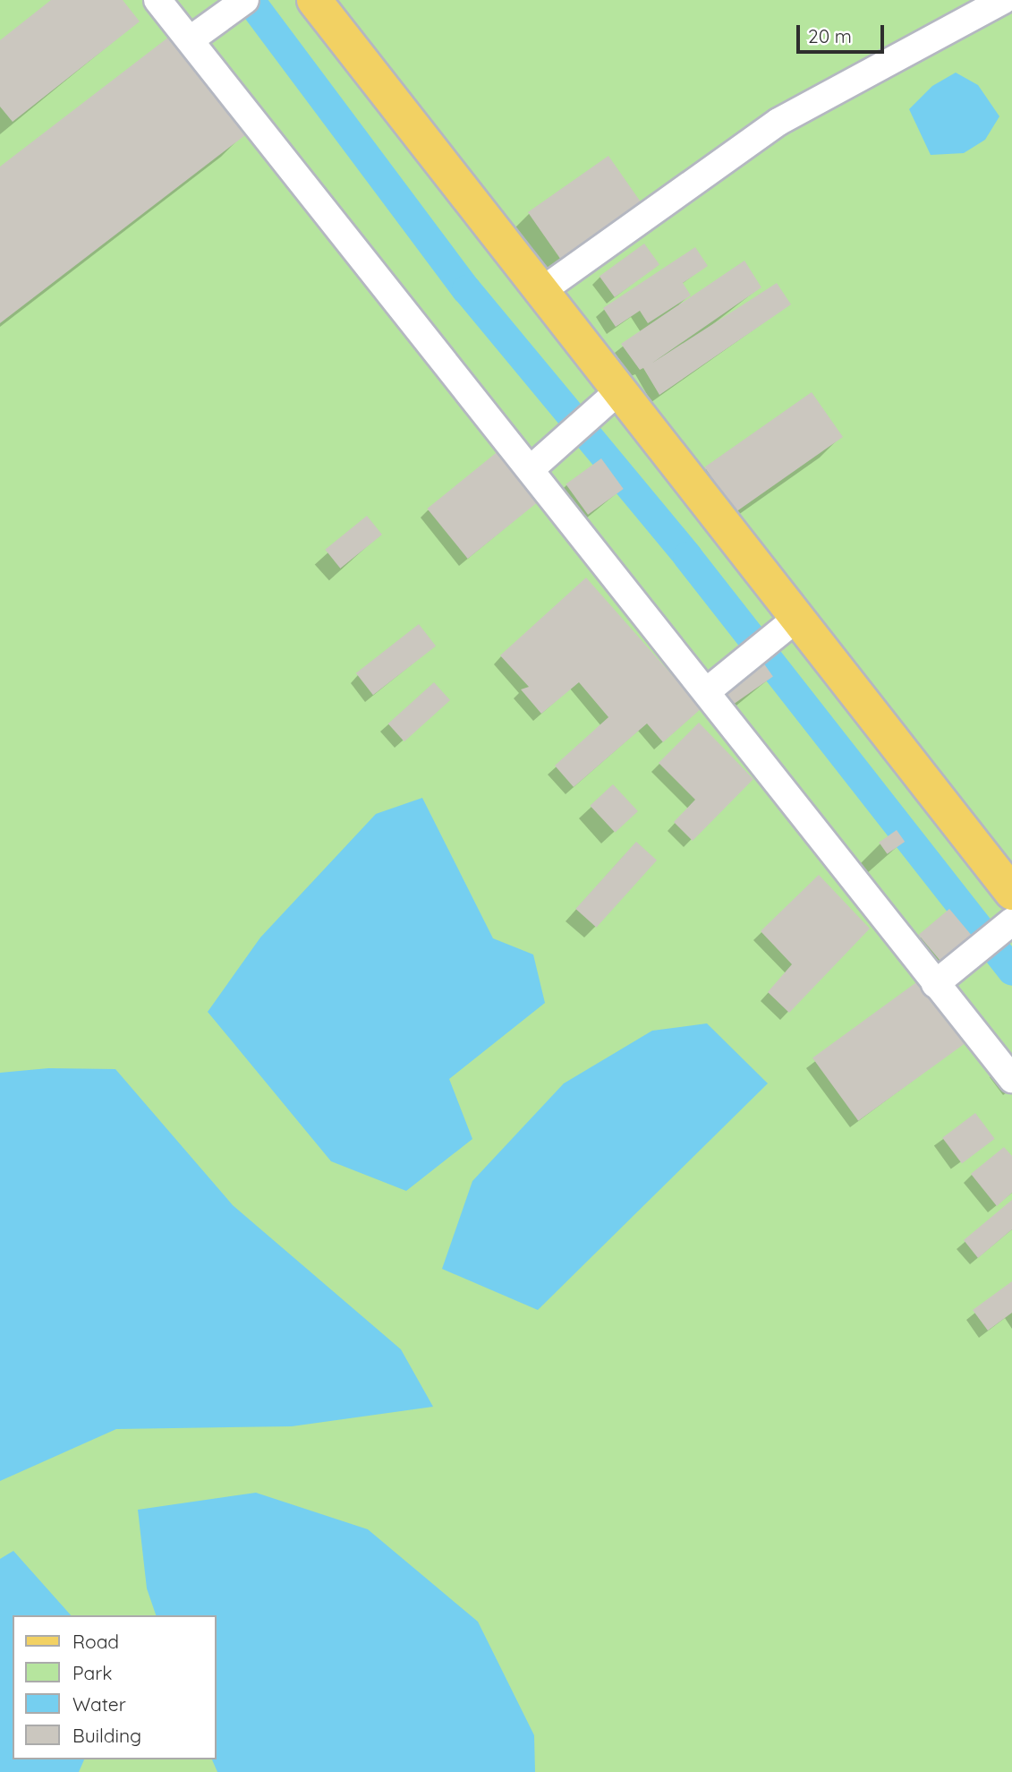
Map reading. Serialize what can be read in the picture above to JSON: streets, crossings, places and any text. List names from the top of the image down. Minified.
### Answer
{"legend":["Road","Park","Water","Building"],"scale_bar":"20 m"}
